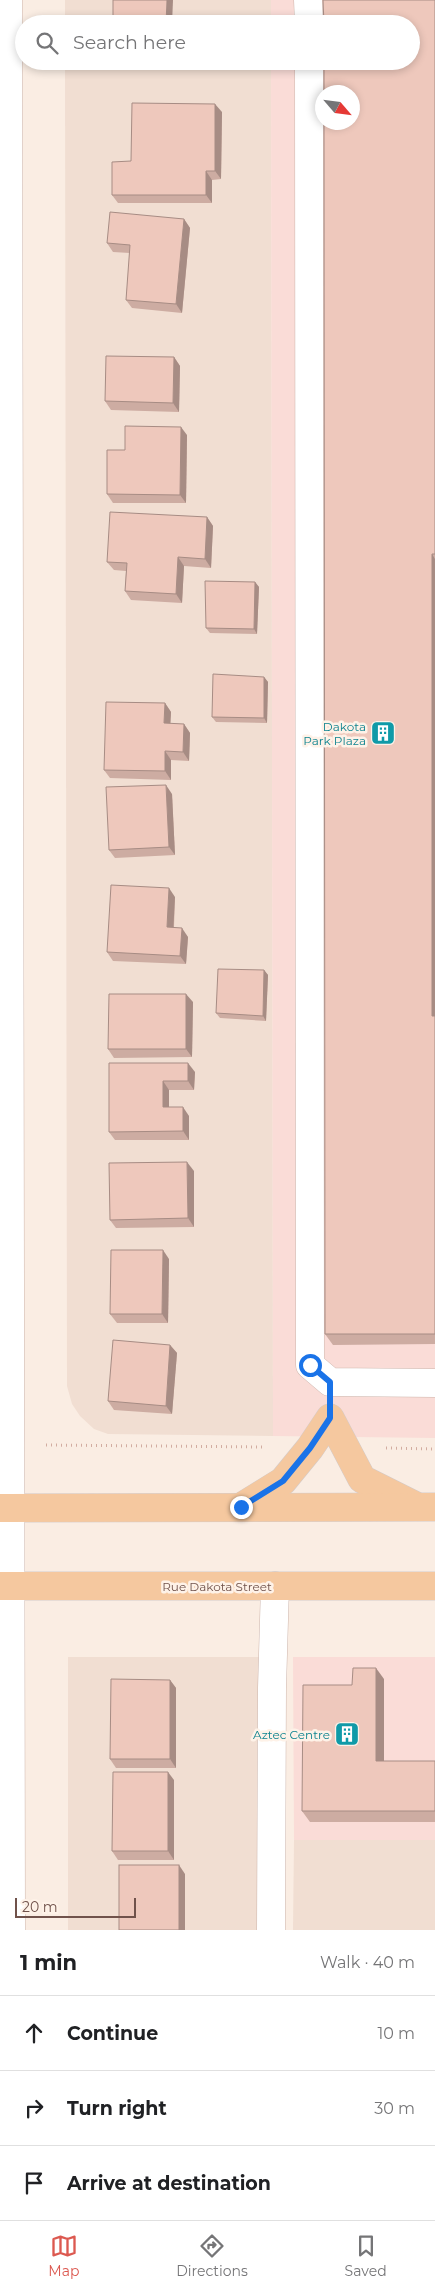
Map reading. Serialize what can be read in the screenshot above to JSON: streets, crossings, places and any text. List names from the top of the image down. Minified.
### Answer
{"streets":{"main road":["Rue Dakota Street"]},"places":{"building":["Dakota Park Plaza","Aztec Centre"]},"scale_bar":"20 m","north":"bottom right","page":{"search":"Search here","scale":"20 m","heading":["1 min","Walk · 40 m"],"list":[["Continue","10 m"],["Turn right","30 m"],"Arrive at destination"],"nav":["Map","Directions","Saved"]}}
